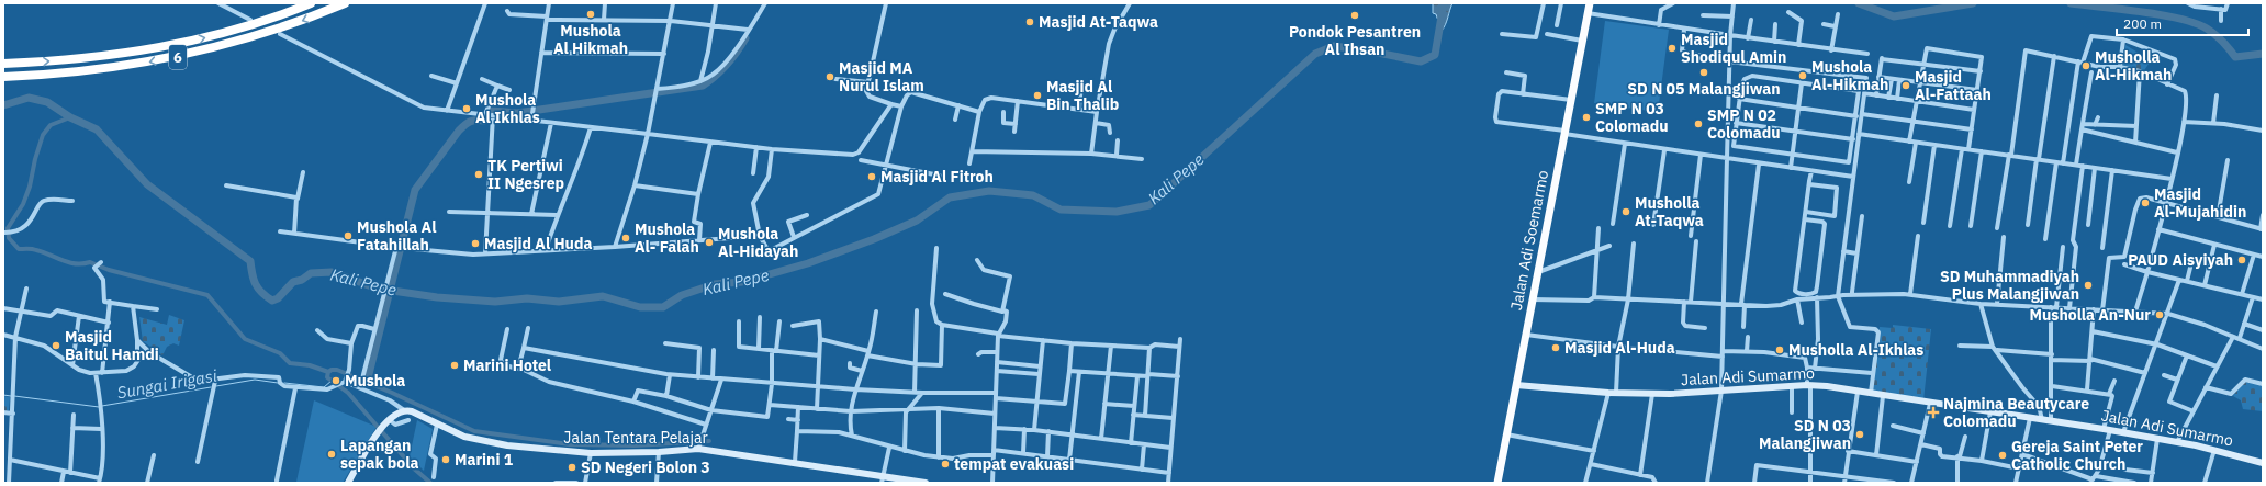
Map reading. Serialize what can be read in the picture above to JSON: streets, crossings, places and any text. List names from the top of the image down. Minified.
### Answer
{"streets":{"highway":["6","Jalan Adi Soemarmo"],"main road":["Jalan Adi Sumarmo","Jalan Tentara Pelajar"]},"crossings":[["Jalan Adi Soemarmo","Jalan Adi Sumarmo"]],"water":["Kali Pepe","Sungai Irigasi"],"places":{"other":["Mushola Al Hikmah","Pondok Pesantren Al Ihsan","Masjid At-Taqwa","Masjid Shodiqul Amin","Musholla Al-Hikmah","SD N 05 Malangjiwan","Mushola Al-Hikmah","Masjid MA Nurul Islam","Masjid Al-Fattaah","Masjid Al Bin Thalib","Mushola Al Ikhlas","SMP N 03 Colomadu","SMP N 02 Colomadu","TK Pertiwi II Ngesrep","Masjid Al Fitroh","Masjid Al-Mujahidin","Musholla At-Taqwa","Mushola Al Fatahillah","Mushola Al- Falah","Mushola Al-Hidayah","Masjid Al Huda","PAUD Aisyiyah","SD Muhammadiyah Plus Malangjiwan","Musholla An-Nur","Masjid Baitul Hamdi","Masjid Al-Huda","Musholla Al-Ikhlas","Marini Hotel","Mushola","SD N 03 Malangjiwan","Lapangan sepak bola","Gereja Saint Peter Catholic Church","Marini 1","tempat evakuasi","SD Negeri Bolon 3"],"health":["Najmina Beautycare Colomadu"]},"scale_bar":"200 m"}
